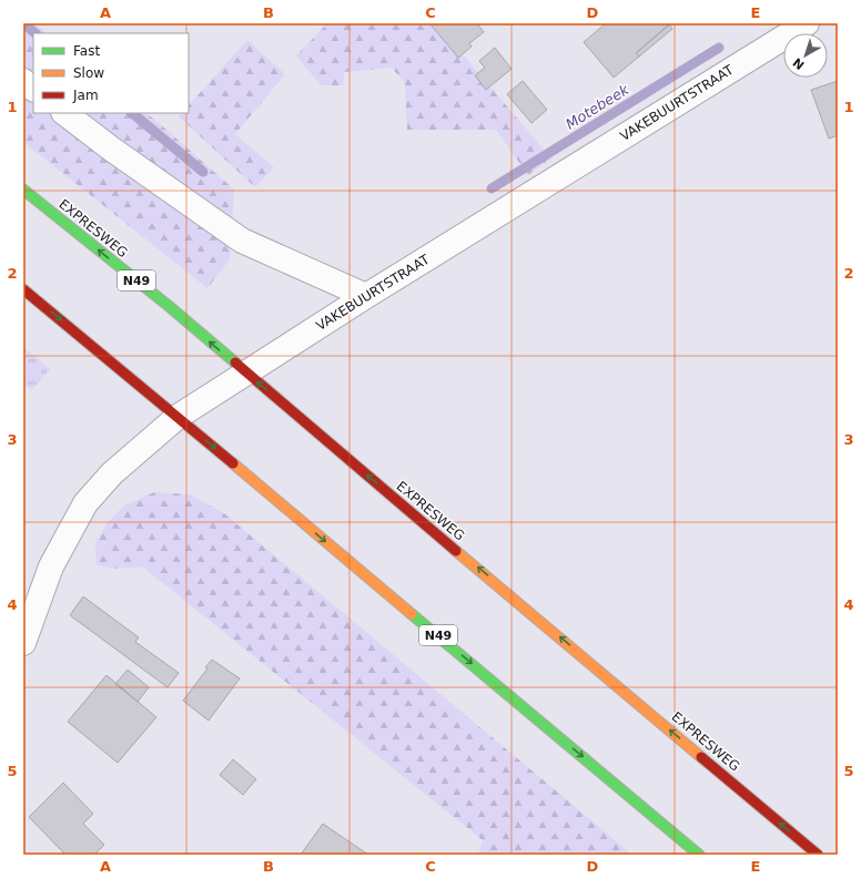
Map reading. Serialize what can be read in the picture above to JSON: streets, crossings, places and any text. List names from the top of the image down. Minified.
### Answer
{"streets":{"highway":["EXPRESWEG","N49"],"street":["VAKEBUURTSTRAAT"]},"crossings":[["VAKEBUURTSTRAAT","EXPRESWEG"],["VAKEBUURTSTRAAT","N49"]],"water":["Motebeek"],"legend":["Fast","Slow","Jam"],"north":"bottom left","grid":{"columns":["A","B","C","D","E"],"rows":["1","2","3","4","5"]}}
